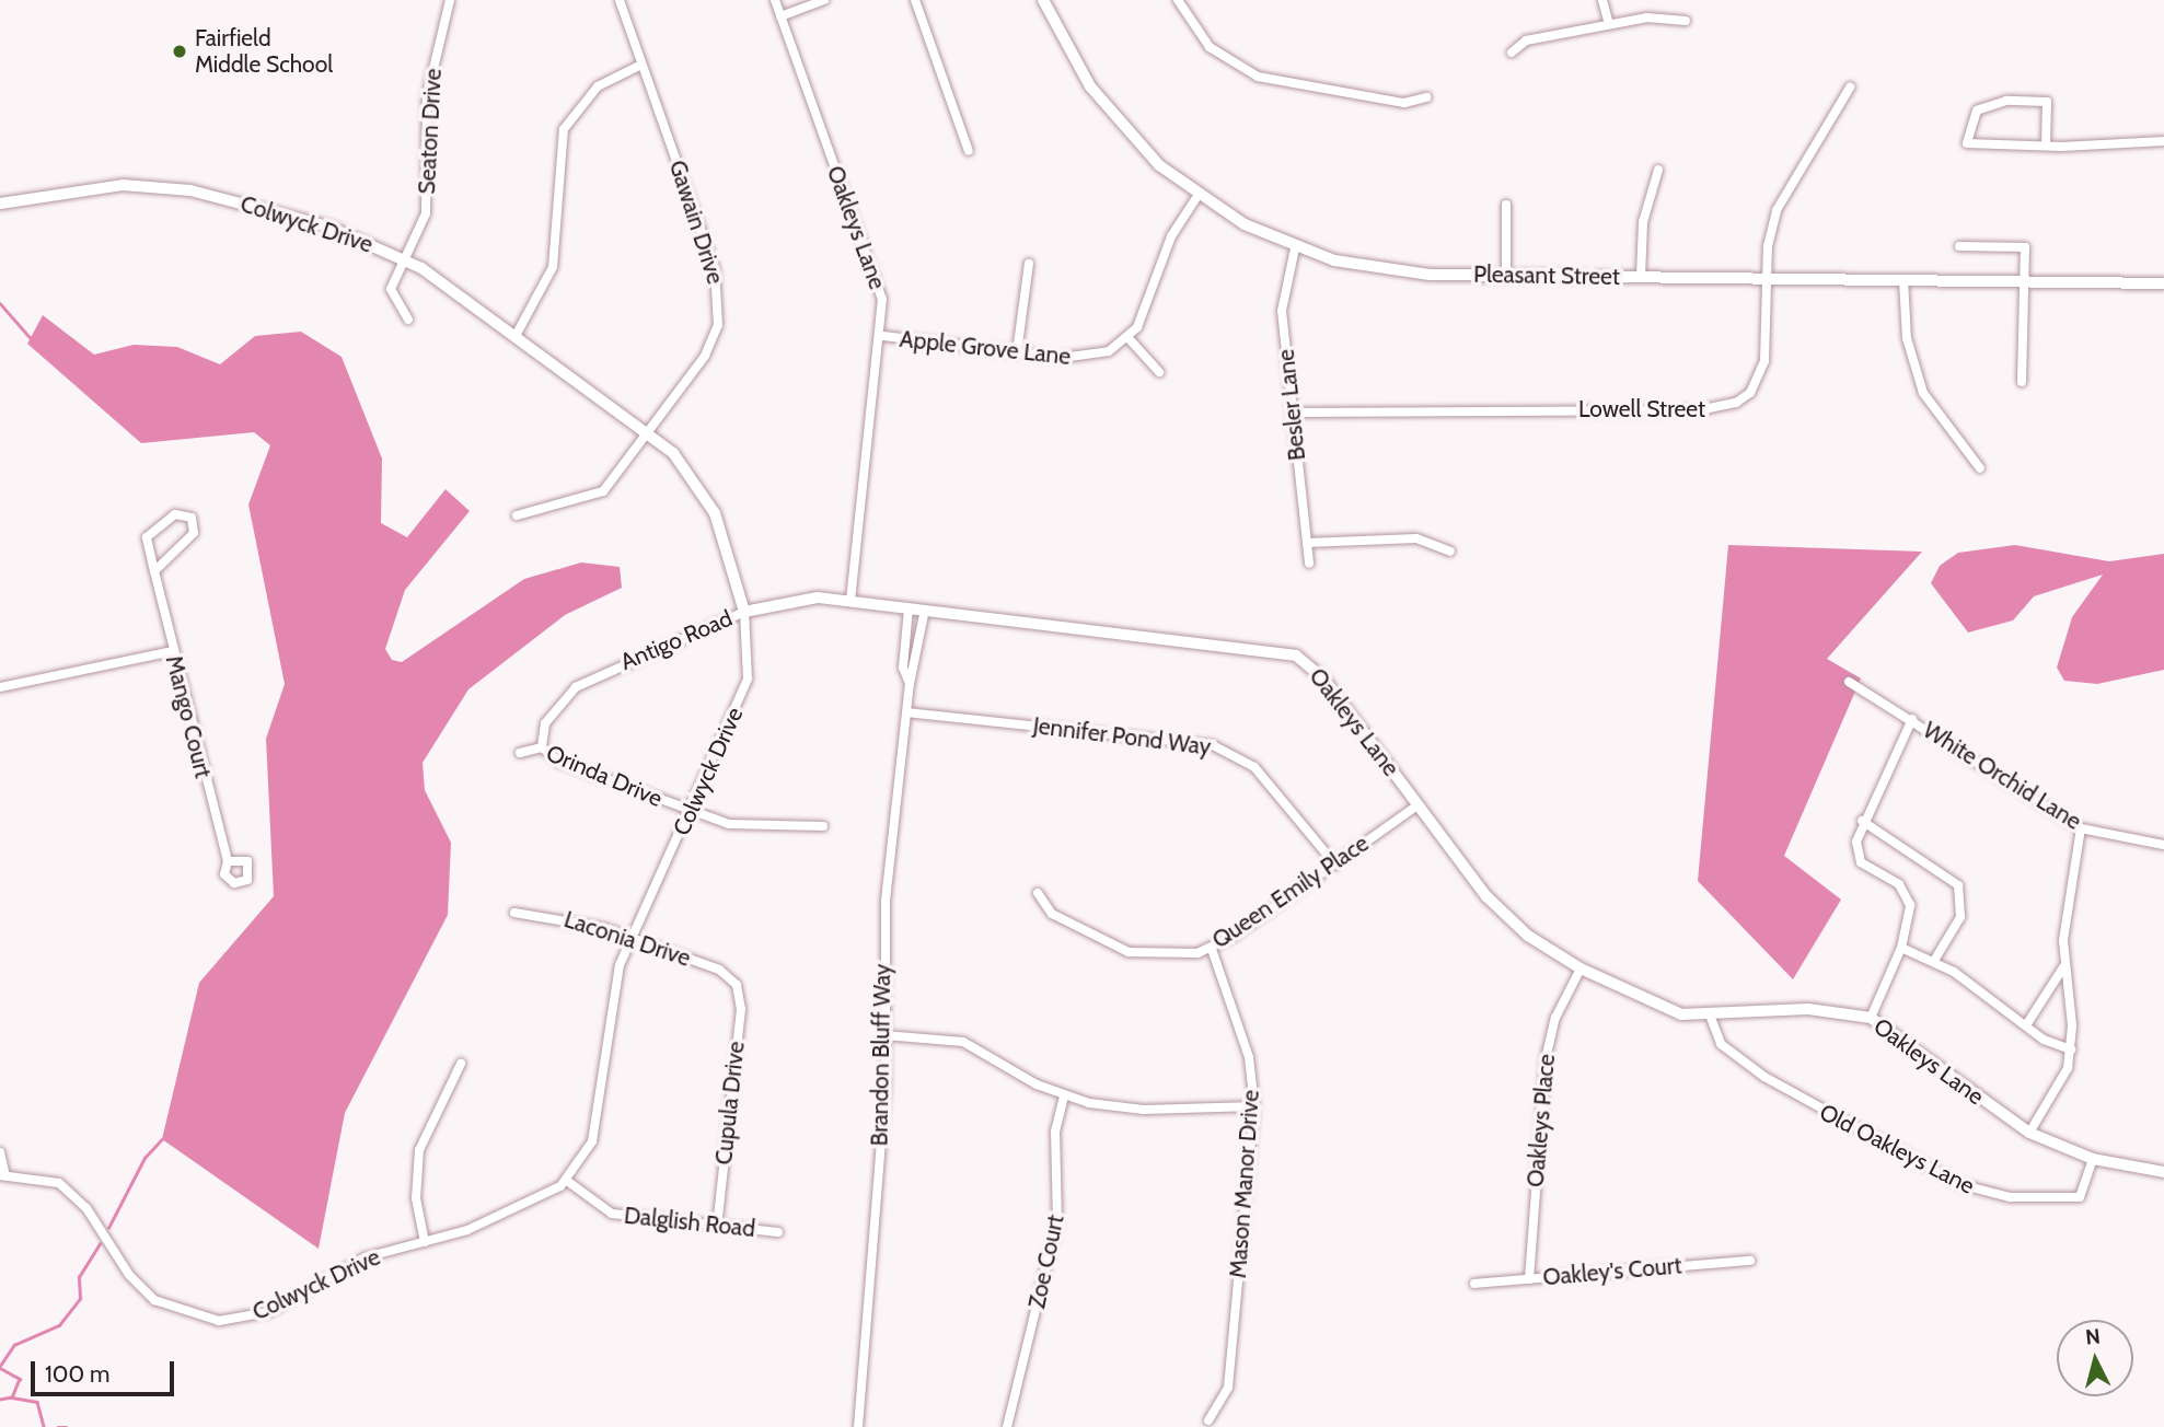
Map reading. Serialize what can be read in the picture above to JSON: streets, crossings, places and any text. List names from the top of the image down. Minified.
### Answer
{"streets":{"street":["Seaton Drive","Gawain Drive","Colwyck Drive","Oakleys Lane","Pleasant Street","Apple Grove Lane","Besler Lane","Lowell Street","Antigo Road","Mango Court","Jennifer Pond Way","Orinda Drive","White Orchid Lane","Queen Emily Place","Laconia Drive","Brandon Bluff Way","Cupula Drive","Oakleys Place","Old Oakleys Lane","Mason Manor Drive","Dalglish Road","Zoe Court","Oakley's Court"]},"crossings":[["Seaton Drive","Colwyck Drive"],["Gawain Drive","Colwyck Drive"],["Colwyck Drive","Antigo Road"],["Colwyck Drive","Orinda Drive"],["Colwyck Drive","Laconia Drive"],["Colwyck Drive","Dalglish Road"],["Oakleys Lane","Apple Grove Lane"],["Oakleys Lane","Antigo Road"],["Oakleys Lane","Queen Emily Place"],["Oakleys Lane","Brandon Bluff Way"],["Oakleys Lane","Oakleys Place"],["Oakleys Lane","Old Oakleys Lane"],["Pleasant Street","Besler Lane"],["Pleasant Street","Lowell Street"],["Besler Lane","Lowell Street"],["Antigo Road","Orinda Drive"],["Jennifer Pond Way","Queen Emily Place"],["Jennifer Pond Way","Brandon Bluff Way"],["Queen Emily Place","Mason Manor Drive"],["Laconia Drive","Cupula Drive"],["Cupula Drive","Dalglish Road"],["Oakleys Place","Oakley's Court"]],"places":["Fairfield Middle School"],"scale_bar":"100 m","north":"top"}
